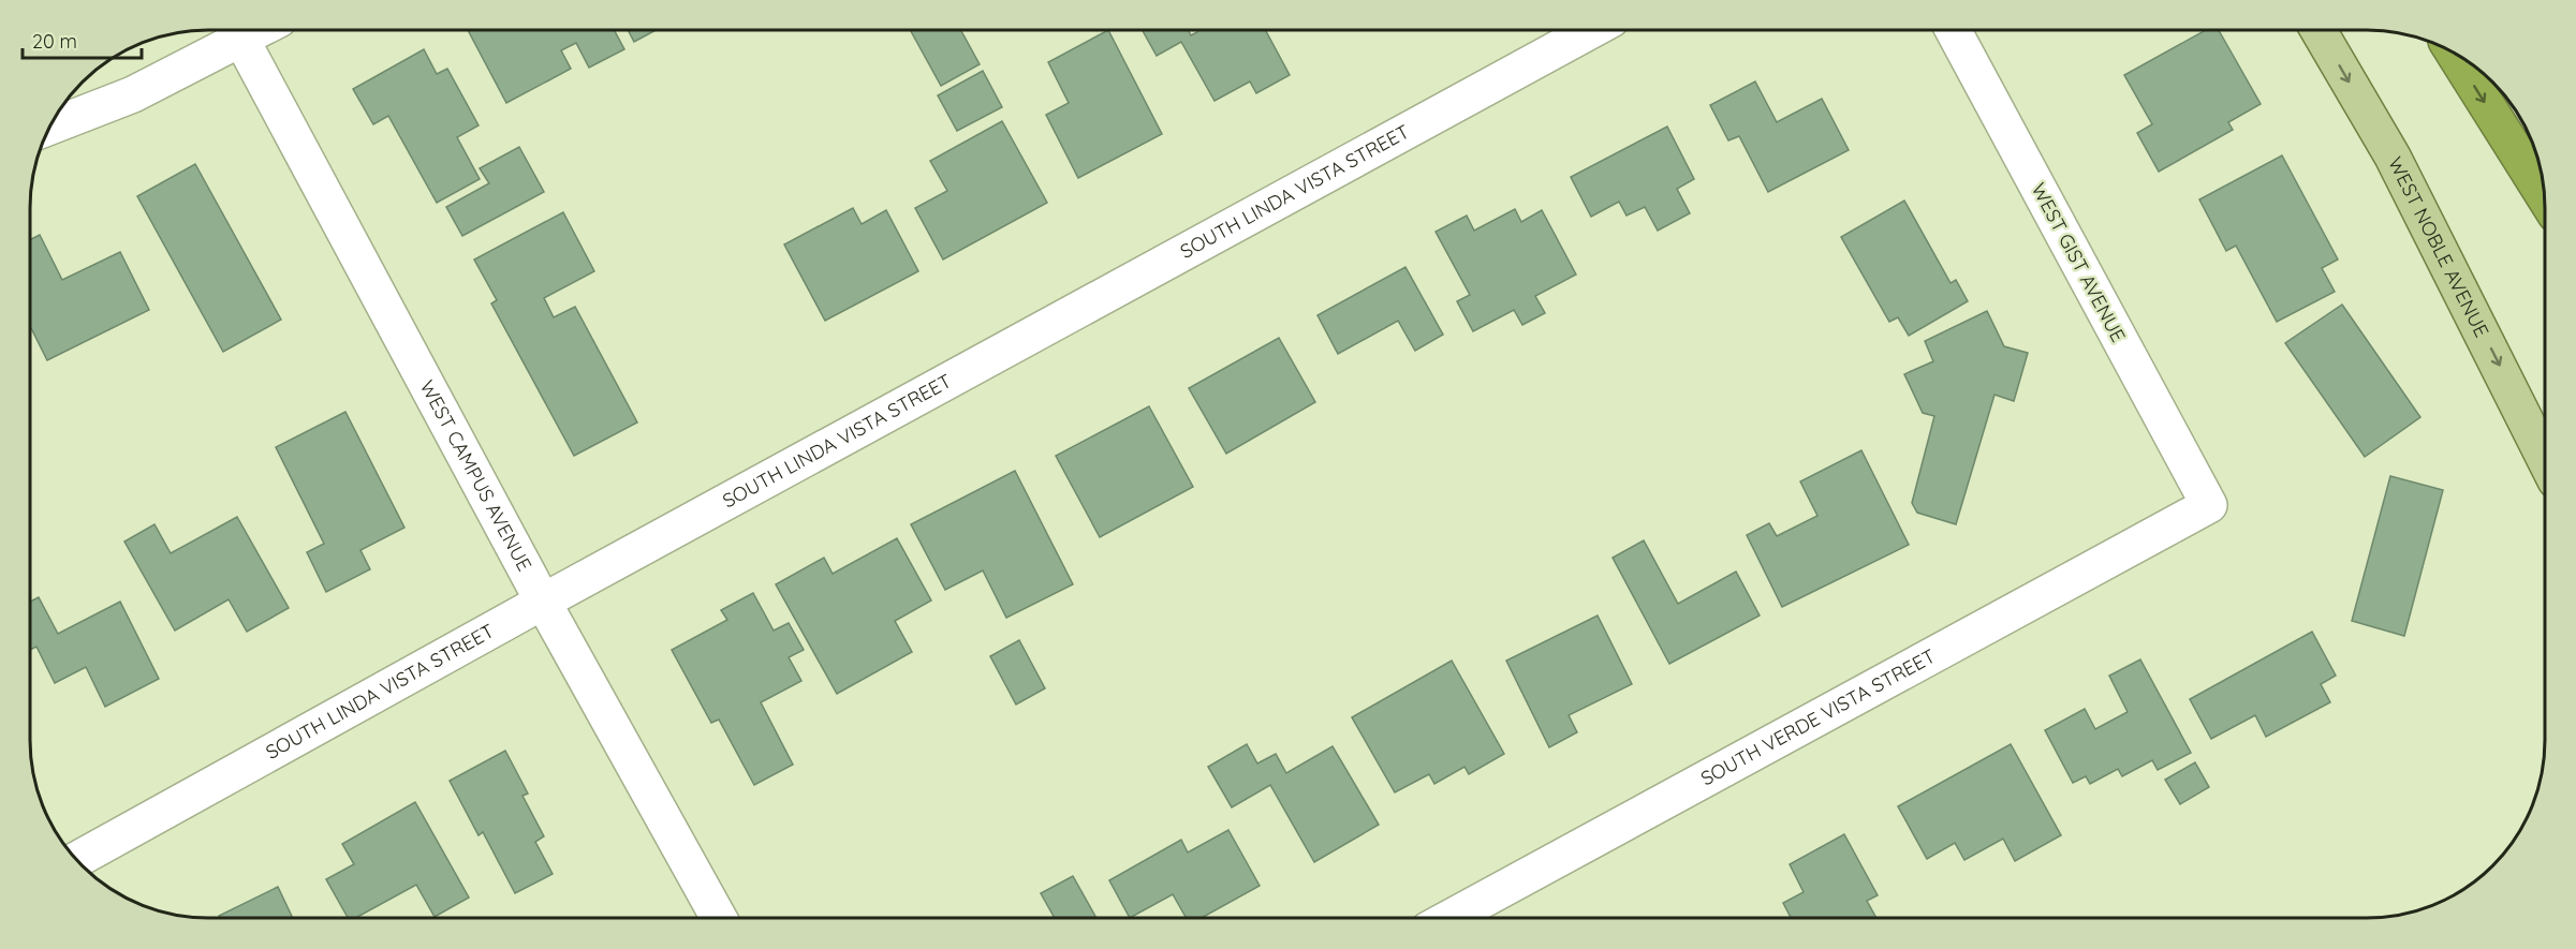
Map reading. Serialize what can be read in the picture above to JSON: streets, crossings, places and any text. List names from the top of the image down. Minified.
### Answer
{"streets":{"main road":["WEST NOBLE AVENUE"],"street":["SOUTH LINDA VISTA STREET","WEST GIST AVENUE","WEST CAMPUS AVENUE","SOUTH VERDE VISTA STREET"]},"crossings":[["SOUTH LINDA VISTA STREET","WEST CAMPUS AVENUE"],["WEST GIST AVENUE","SOUTH VERDE VISTA STREET"]],"one_way":["WEST NOBLE AVENUE"],"scale_bar":"20 m"}
